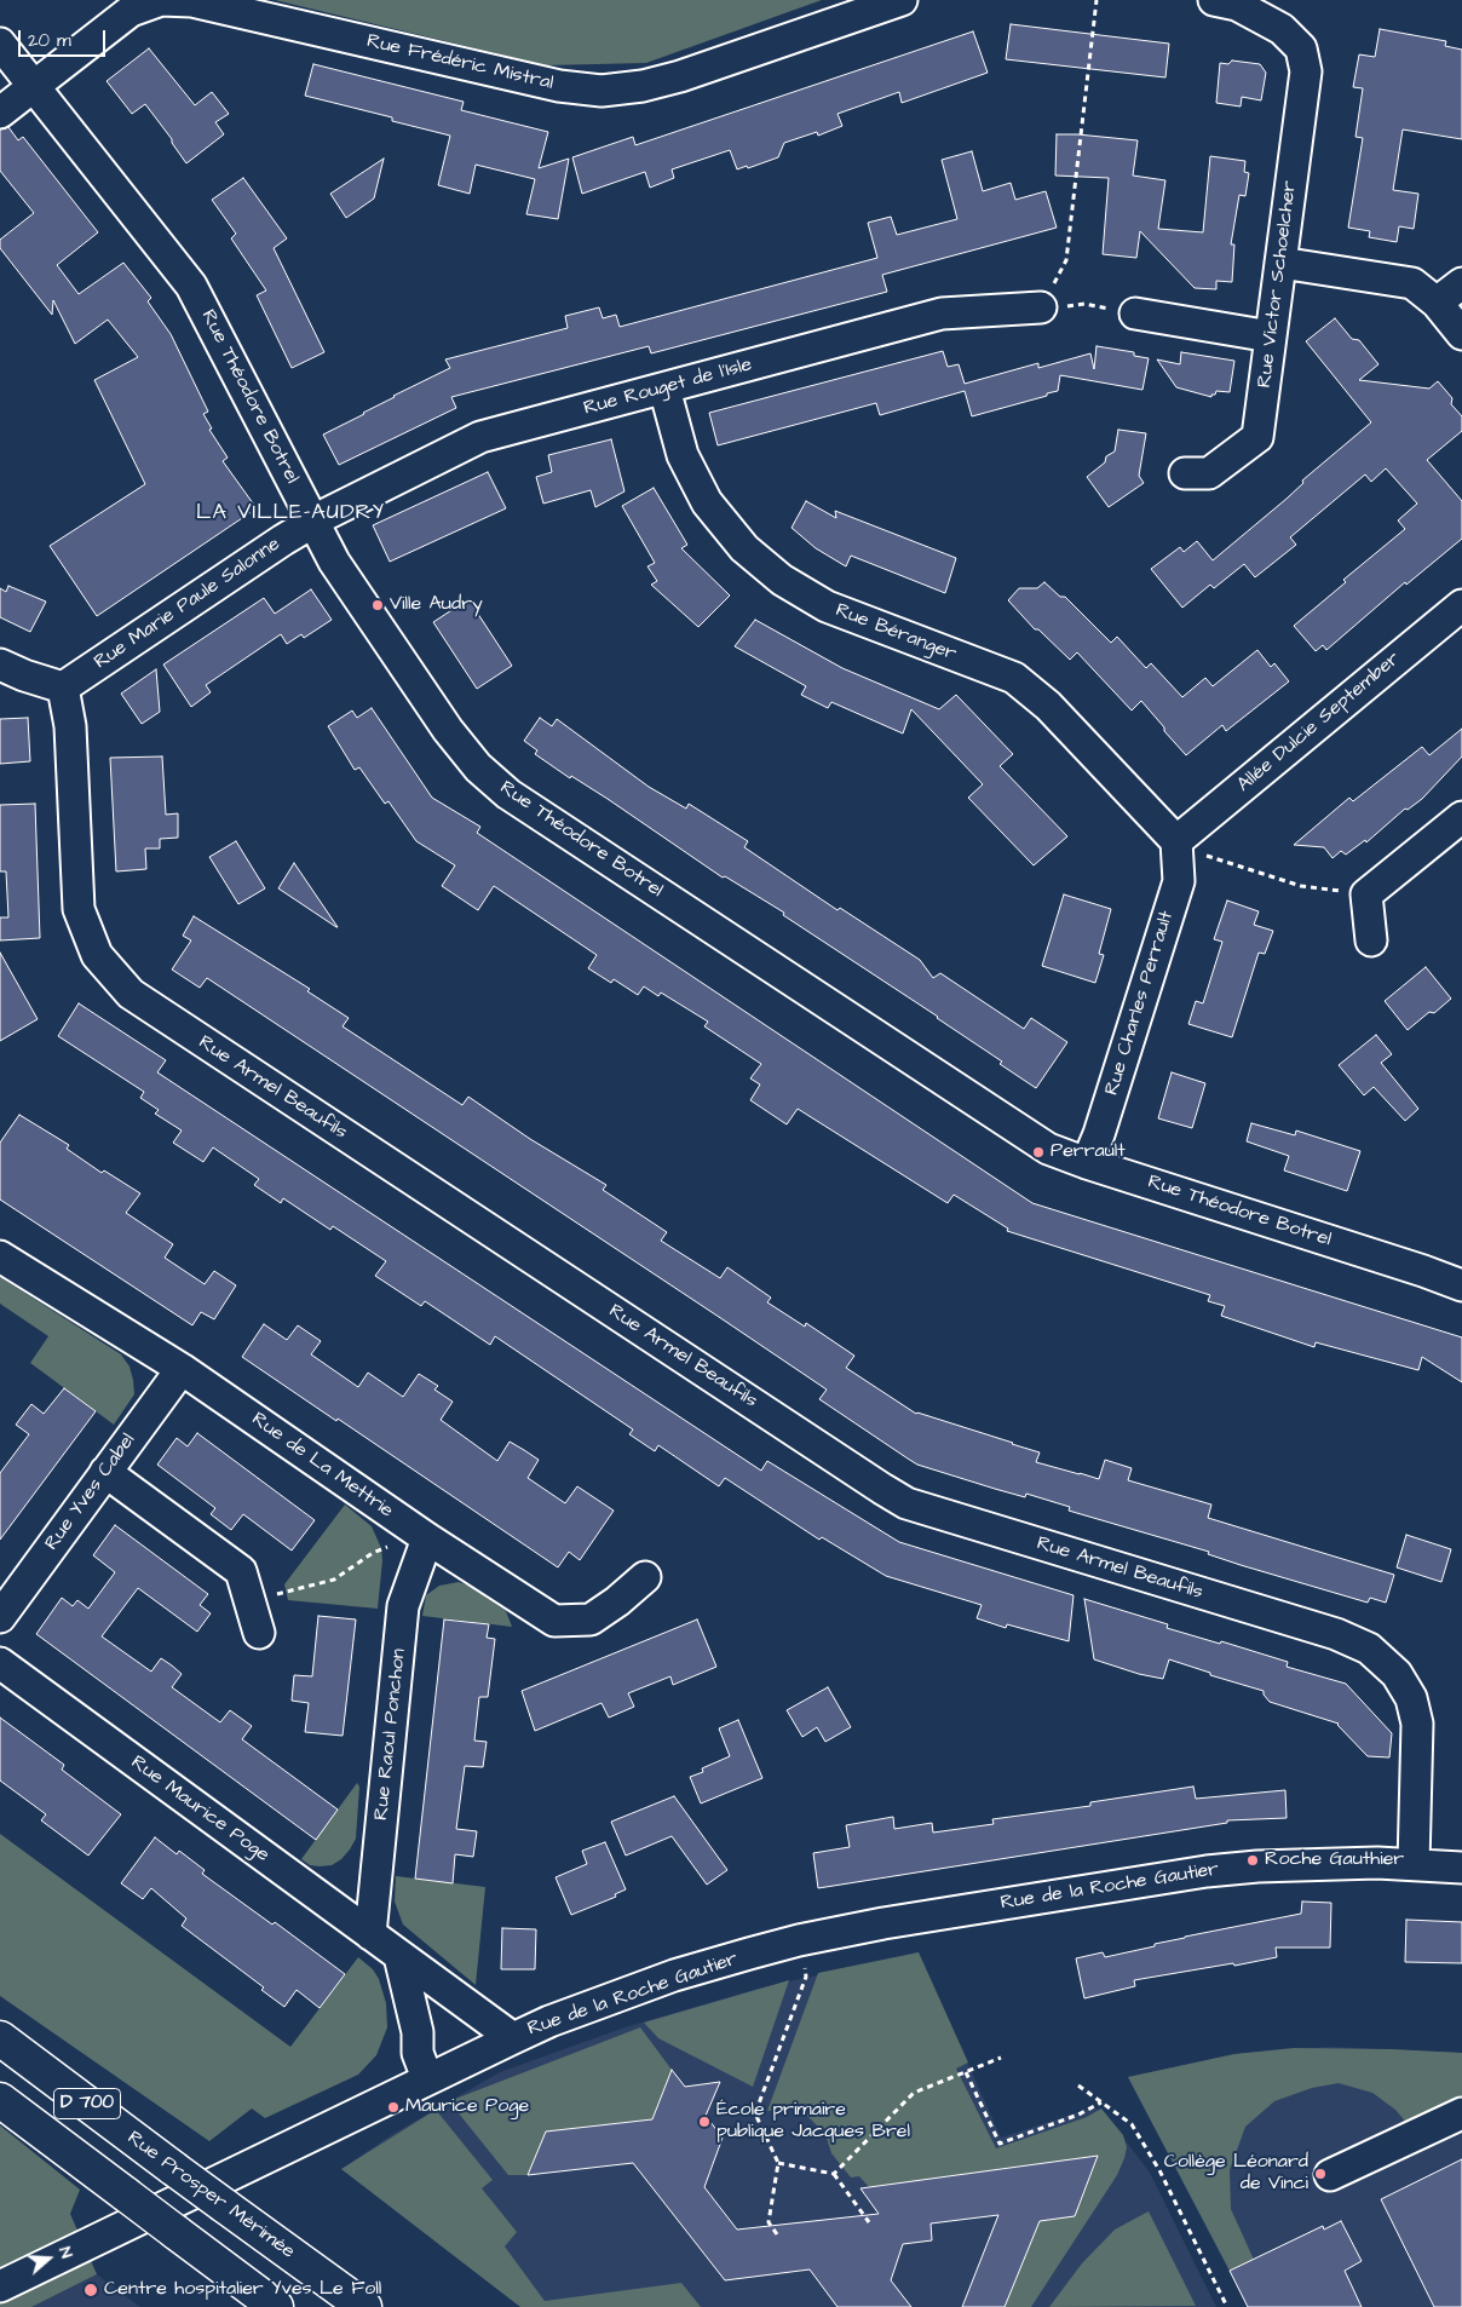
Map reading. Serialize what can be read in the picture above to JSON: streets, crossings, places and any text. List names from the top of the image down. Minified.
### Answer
{"streets":{"main road":["D 700","Rue Prosper Mérimée"],"street":["Rue Frédéric Mistral","Rue Victor Schoelcher","Rue Rouget de l'Isle","Rue Théodore Botrel","Rue Marie Paule Salonne","Rue Béranger","Allée Dulcie September","Rue Charles Perrault","Rue Armel Beaufils","Rue de La Mettrie","Rue Yves Cabel","Rue Raoul Ponchon","Rue Maurice Poge","Rue de la Roche Gautier"]},"crossings":[["Rue Frédéric Mistral","Rue Théodore Botrel"],["Rue Rouget de l'Isle","Rue Théodore Botrel"],["Rue Rouget de l'Isle","Rue Marie Paule Salonne"],["Rue Rouget de l'Isle","Rue Béranger"],["Rue Théodore Botrel","Rue Marie Paule Salonne"],["Rue Théodore Botrel","Rue Charles Perrault"],["Rue Marie Paule Salonne","Rue Armel Beaufils"],["Rue Béranger","Allée Dulcie September"],["Rue Béranger","Rue Charles Perrault"],["Allée Dulcie September","Rue Charles Perrault"],["Rue Armel Beaufils","Rue de la Roche Gautier"],["Rue de La Mettrie","Rue Yves Cabel"],["Rue de La Mettrie","Rue Raoul Ponchon"],["Rue Raoul Ponchon","Rue Maurice Poge"],["Rue Maurice Poge","Rue de la Roche Gautier"]],"districts":["LA VILLE-AUDRY"],"places":["Ville Audry","Perrault","Roche Gauthier","Maurice Poge","École primaire publique Jacques Brel","Collège Léonard de Vinci","Centre hospitalier Yves Le Foll"],"scale_bar":"20 m","north":"right"}
